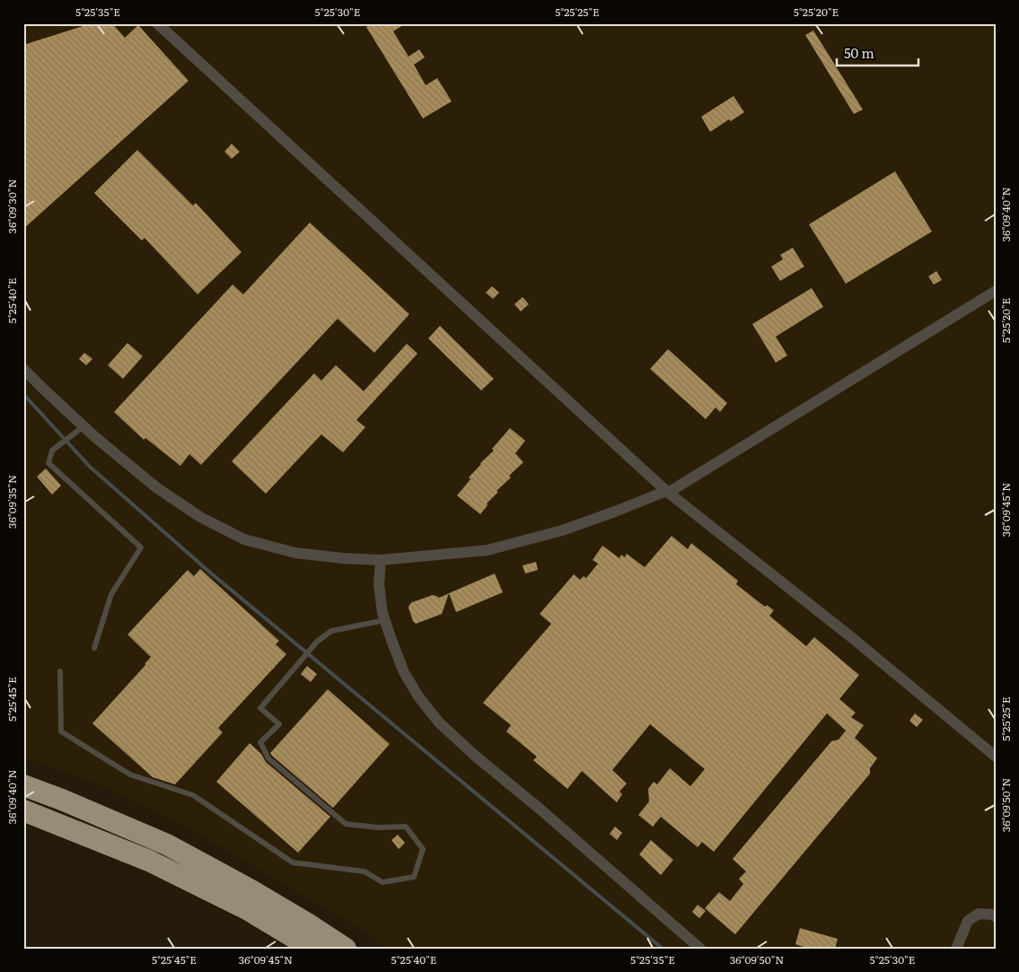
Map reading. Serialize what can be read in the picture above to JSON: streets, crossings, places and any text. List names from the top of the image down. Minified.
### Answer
{"scale_bar":"50 m","coordinates":["5°25'35\"E","5°25'30\"E","5°25'25\"E","5°25'20\"E","36°09'30\"N","36°09'40\"N","5°25'40\"E","36°09'35\"N","36°09'45\"N","5°25'45\"E","36°09'50\"N"]}
